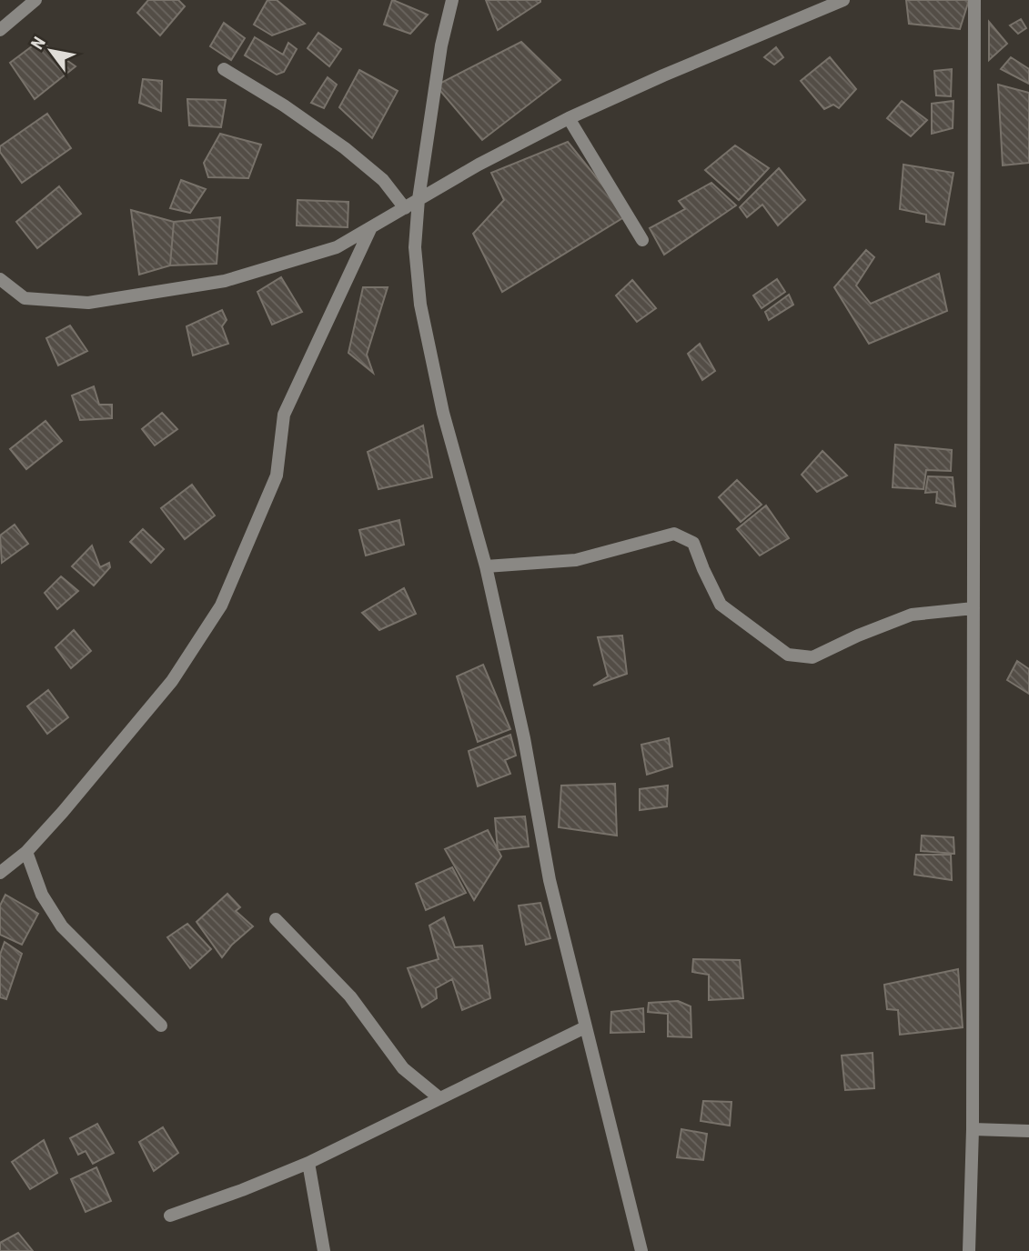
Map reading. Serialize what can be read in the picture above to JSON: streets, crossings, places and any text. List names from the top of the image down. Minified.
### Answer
{"north":"top left"}
